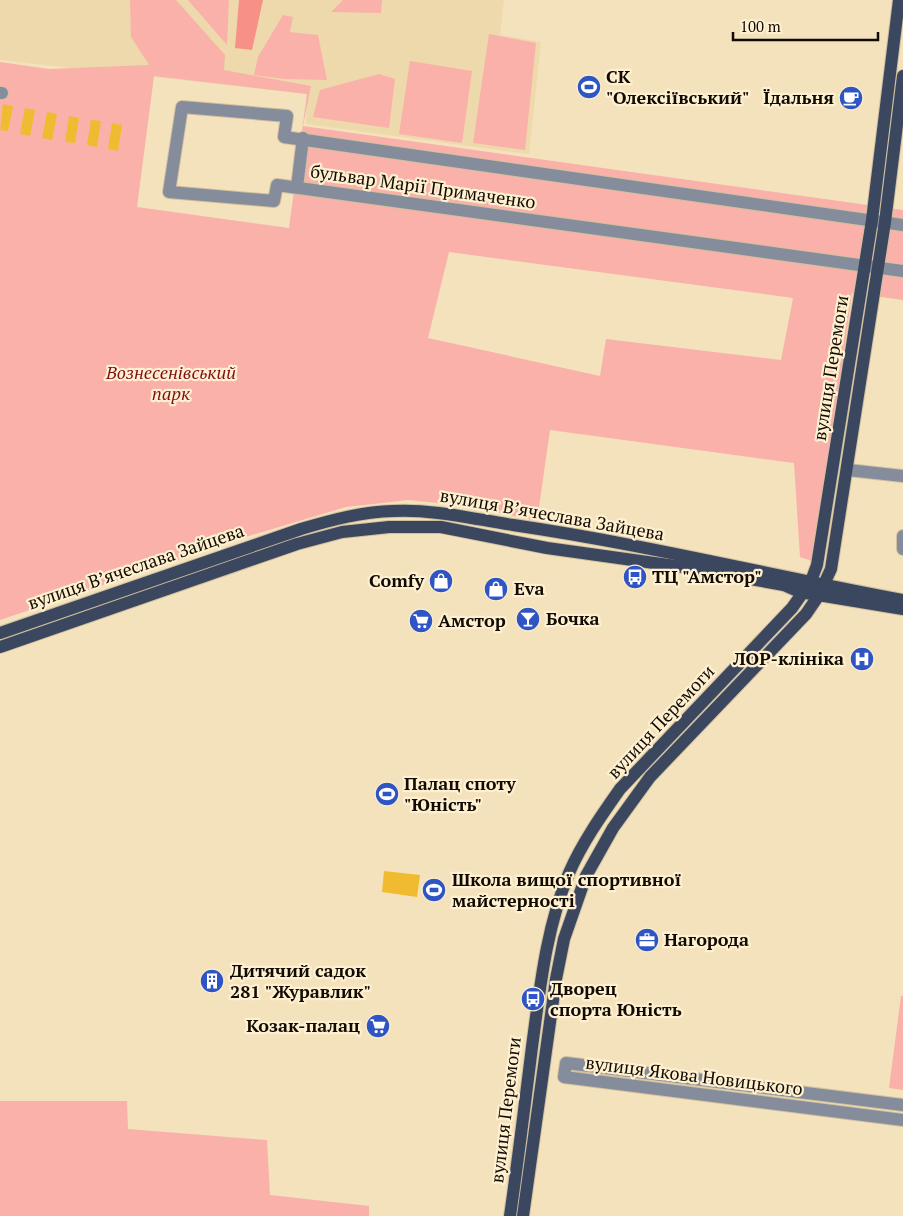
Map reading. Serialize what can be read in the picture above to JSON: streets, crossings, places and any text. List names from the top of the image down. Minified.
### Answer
{"streets":{"main road":["вулиця Перемоги","вулиця Вʼячеслава Зайцева"],"street":["бульвар Марії Примаченко","вулиця Якова Новицького"]},"crossings":[["бульвар Марії Примаченко","вулиця Перемоги"],["вулиця Перемоги","вулиця Вʼячеслава Зайцева"]],"parks":["Вознесенівський парк"],"places":{"sports":["СК \"Олексіївський\"","Палац споту \"Юність\"","Школа вищої спортивної майстерності"],"cafe":["Їдальня"],"bus stop":["ТЦ \"Амстор\"","Дворец спорта Юність"],"shop":["Comfy","Eva"],"bar":["Бочка"],"supermarket":["Амстор","Козак-палац"],"hospital":["ЛОР-клініка"],"office":["Нагорода"],"building":["Дитячий садок 281 \"Журавлик\""]},"scale_bar":"100 m"}
